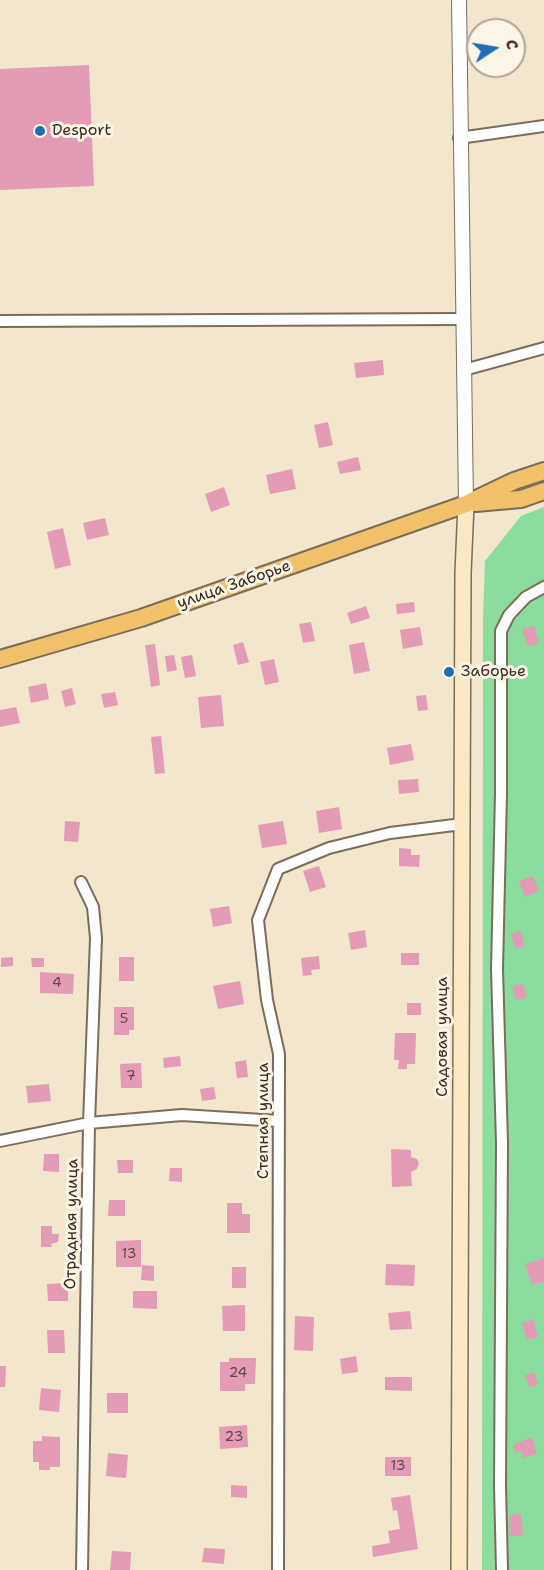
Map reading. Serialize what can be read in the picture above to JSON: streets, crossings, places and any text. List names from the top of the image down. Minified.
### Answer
{"streets":{"main road":["улица Заборье","Садовая улица"],"street":["Степная улица","Отрадная улица"]},"crossings":[["улица Заборье","Садовая улица"],["Садовая улица","Степная улица"]],"places":["Desport","Заборье"],"house_numbers":["4","5","7","13","24","23","13"],"north":"right"}
